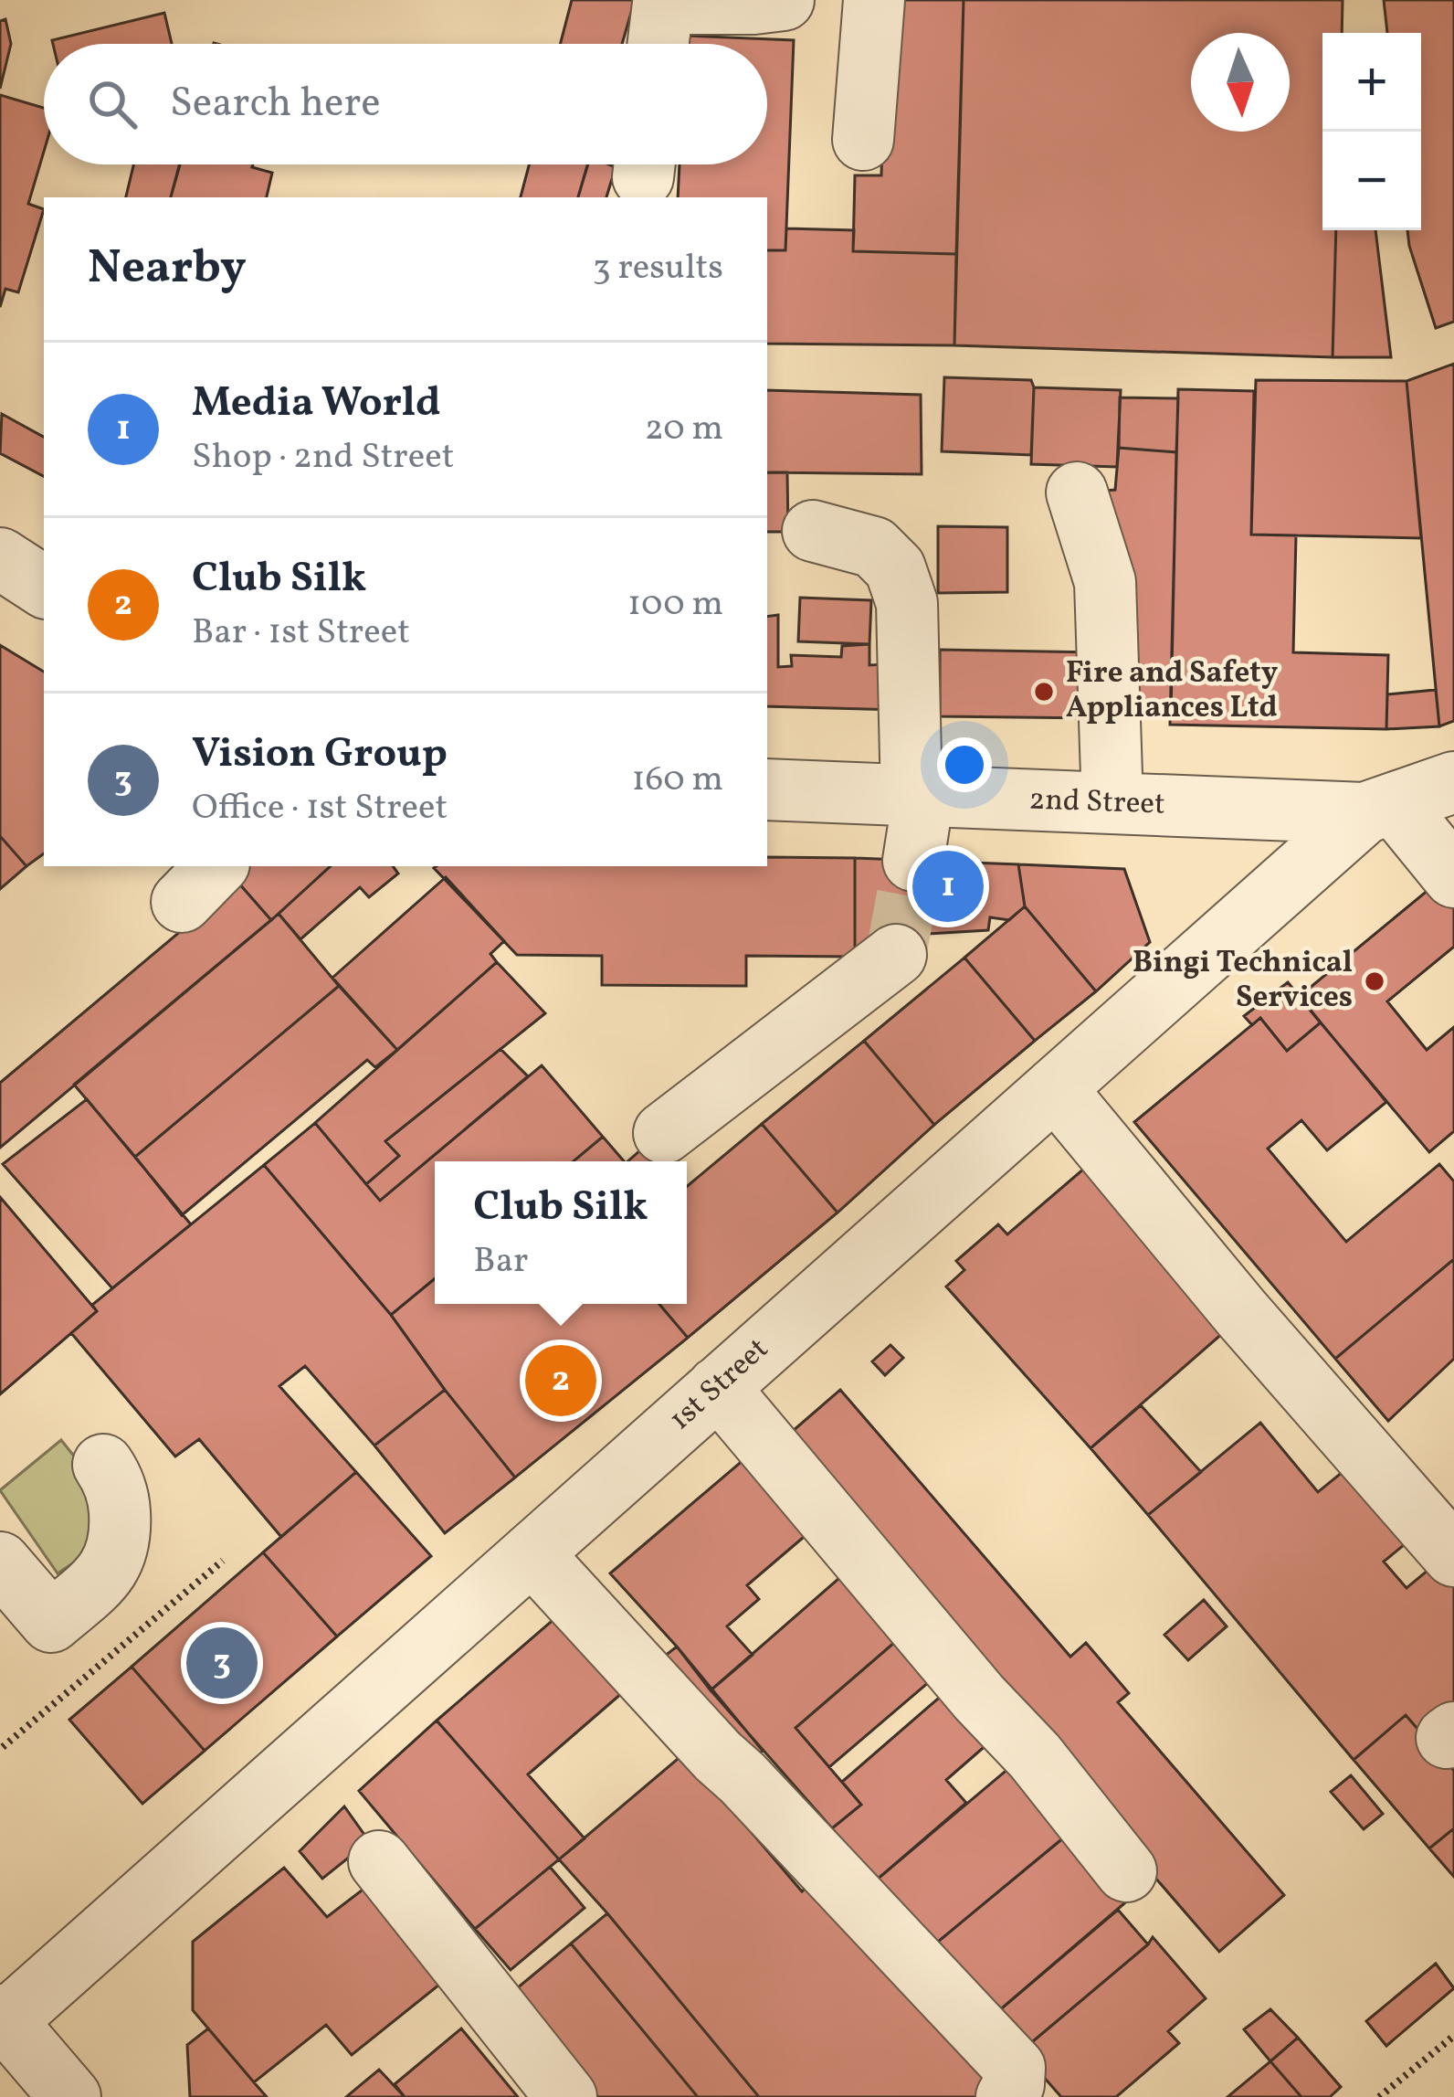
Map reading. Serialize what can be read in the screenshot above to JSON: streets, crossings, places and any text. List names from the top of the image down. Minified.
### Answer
{"streets":{"street":["2nd Street","1st Street"]},"crossings":[["2nd Street","1st Street"]],"places":["Fire and Safety Appliances Ltd","Bingi Technical Services"],"north":"bottom","page":{"map_buttons":["+","−"],"search":"Search here","heading":["Nearby","3 results"],"list":[{"mark":"1","name":"Media World","note":"Shop · 2nd Street","value":"20 m"},{"mark":"2","name":"Club Silk","note":"Bar · 1st Street","value":"100 m"},{"mark":"3","name":"Vision Group","note":"Office · 1st Street","value":"160 m"}],"pins":["1","2","3"],"popup":["Club Silk","Bar"]}}
